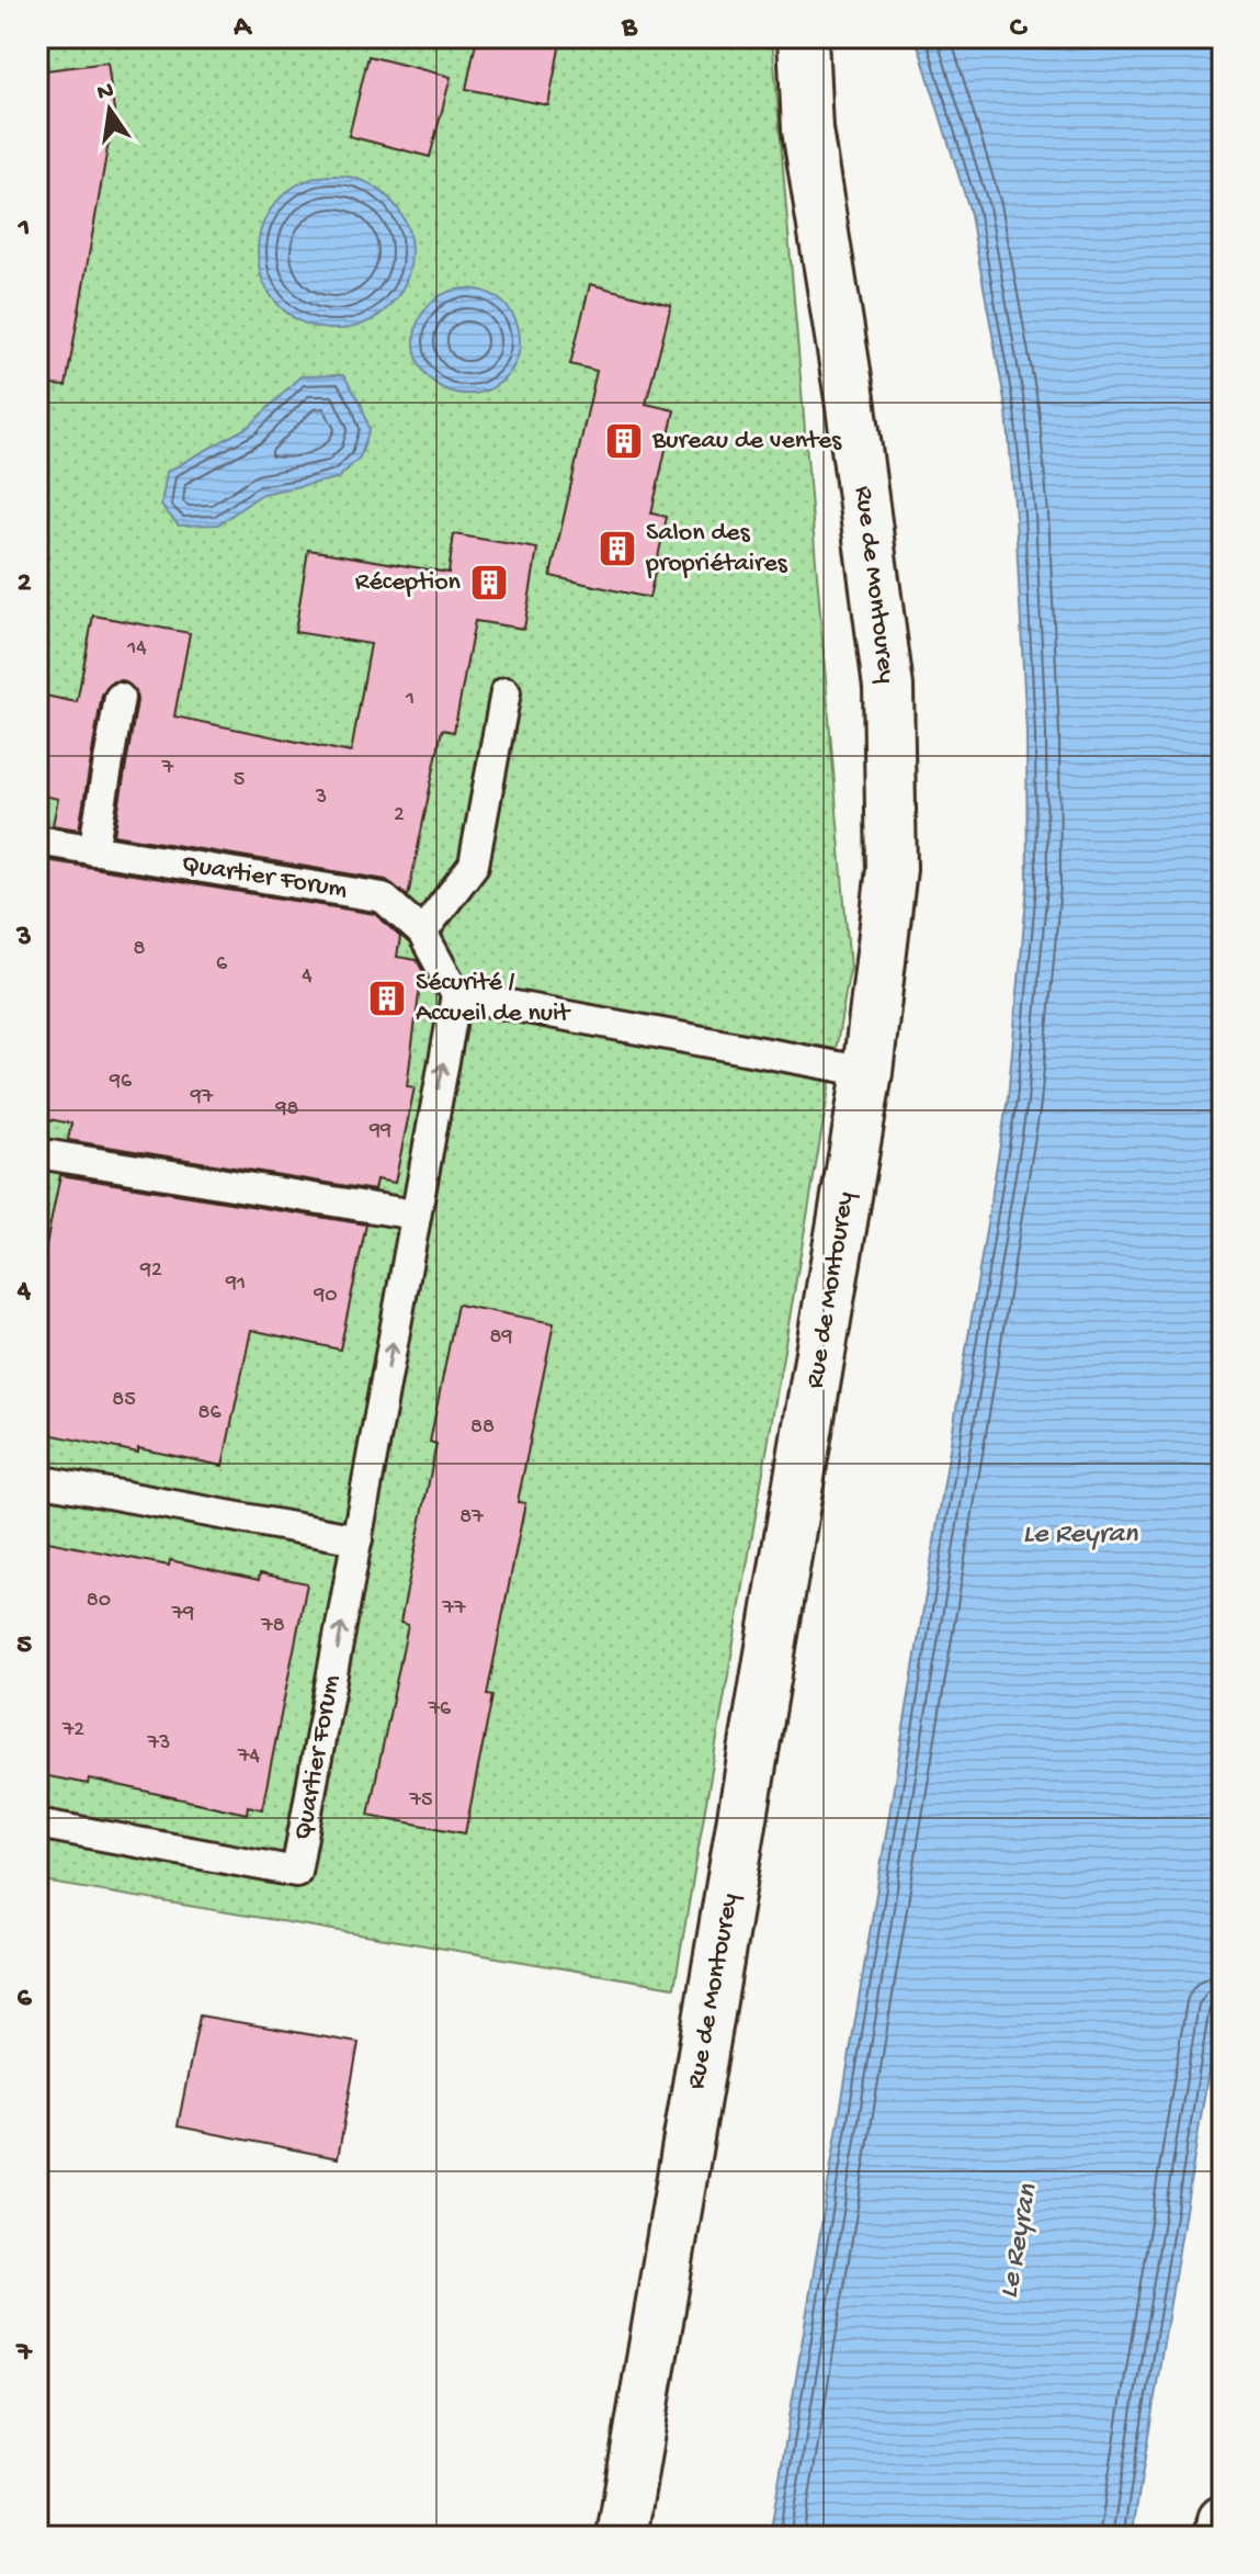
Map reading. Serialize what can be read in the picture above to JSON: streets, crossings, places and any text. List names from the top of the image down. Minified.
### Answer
{"streets":{"street":["Rue de Montourey"],"lane":["Quartier Forum"]},"one_way":["Quartier Forum"],"water":["Le Reyran"],"places":{"building":["Bureau de ventes","Salon des propriétaires","Réception","Sécurité / Accueil de nuit"]},"house_numbers":["14","1","7","5","3","2","8","6","4","96","97","98","99","92","91","90","89","85","86","88","87","80","77","79","78","76","72","73","74","75"],"north":"top","grid":{"columns":["A","B","C"],"rows":["1","2","3","4","5","6","7"]}}
